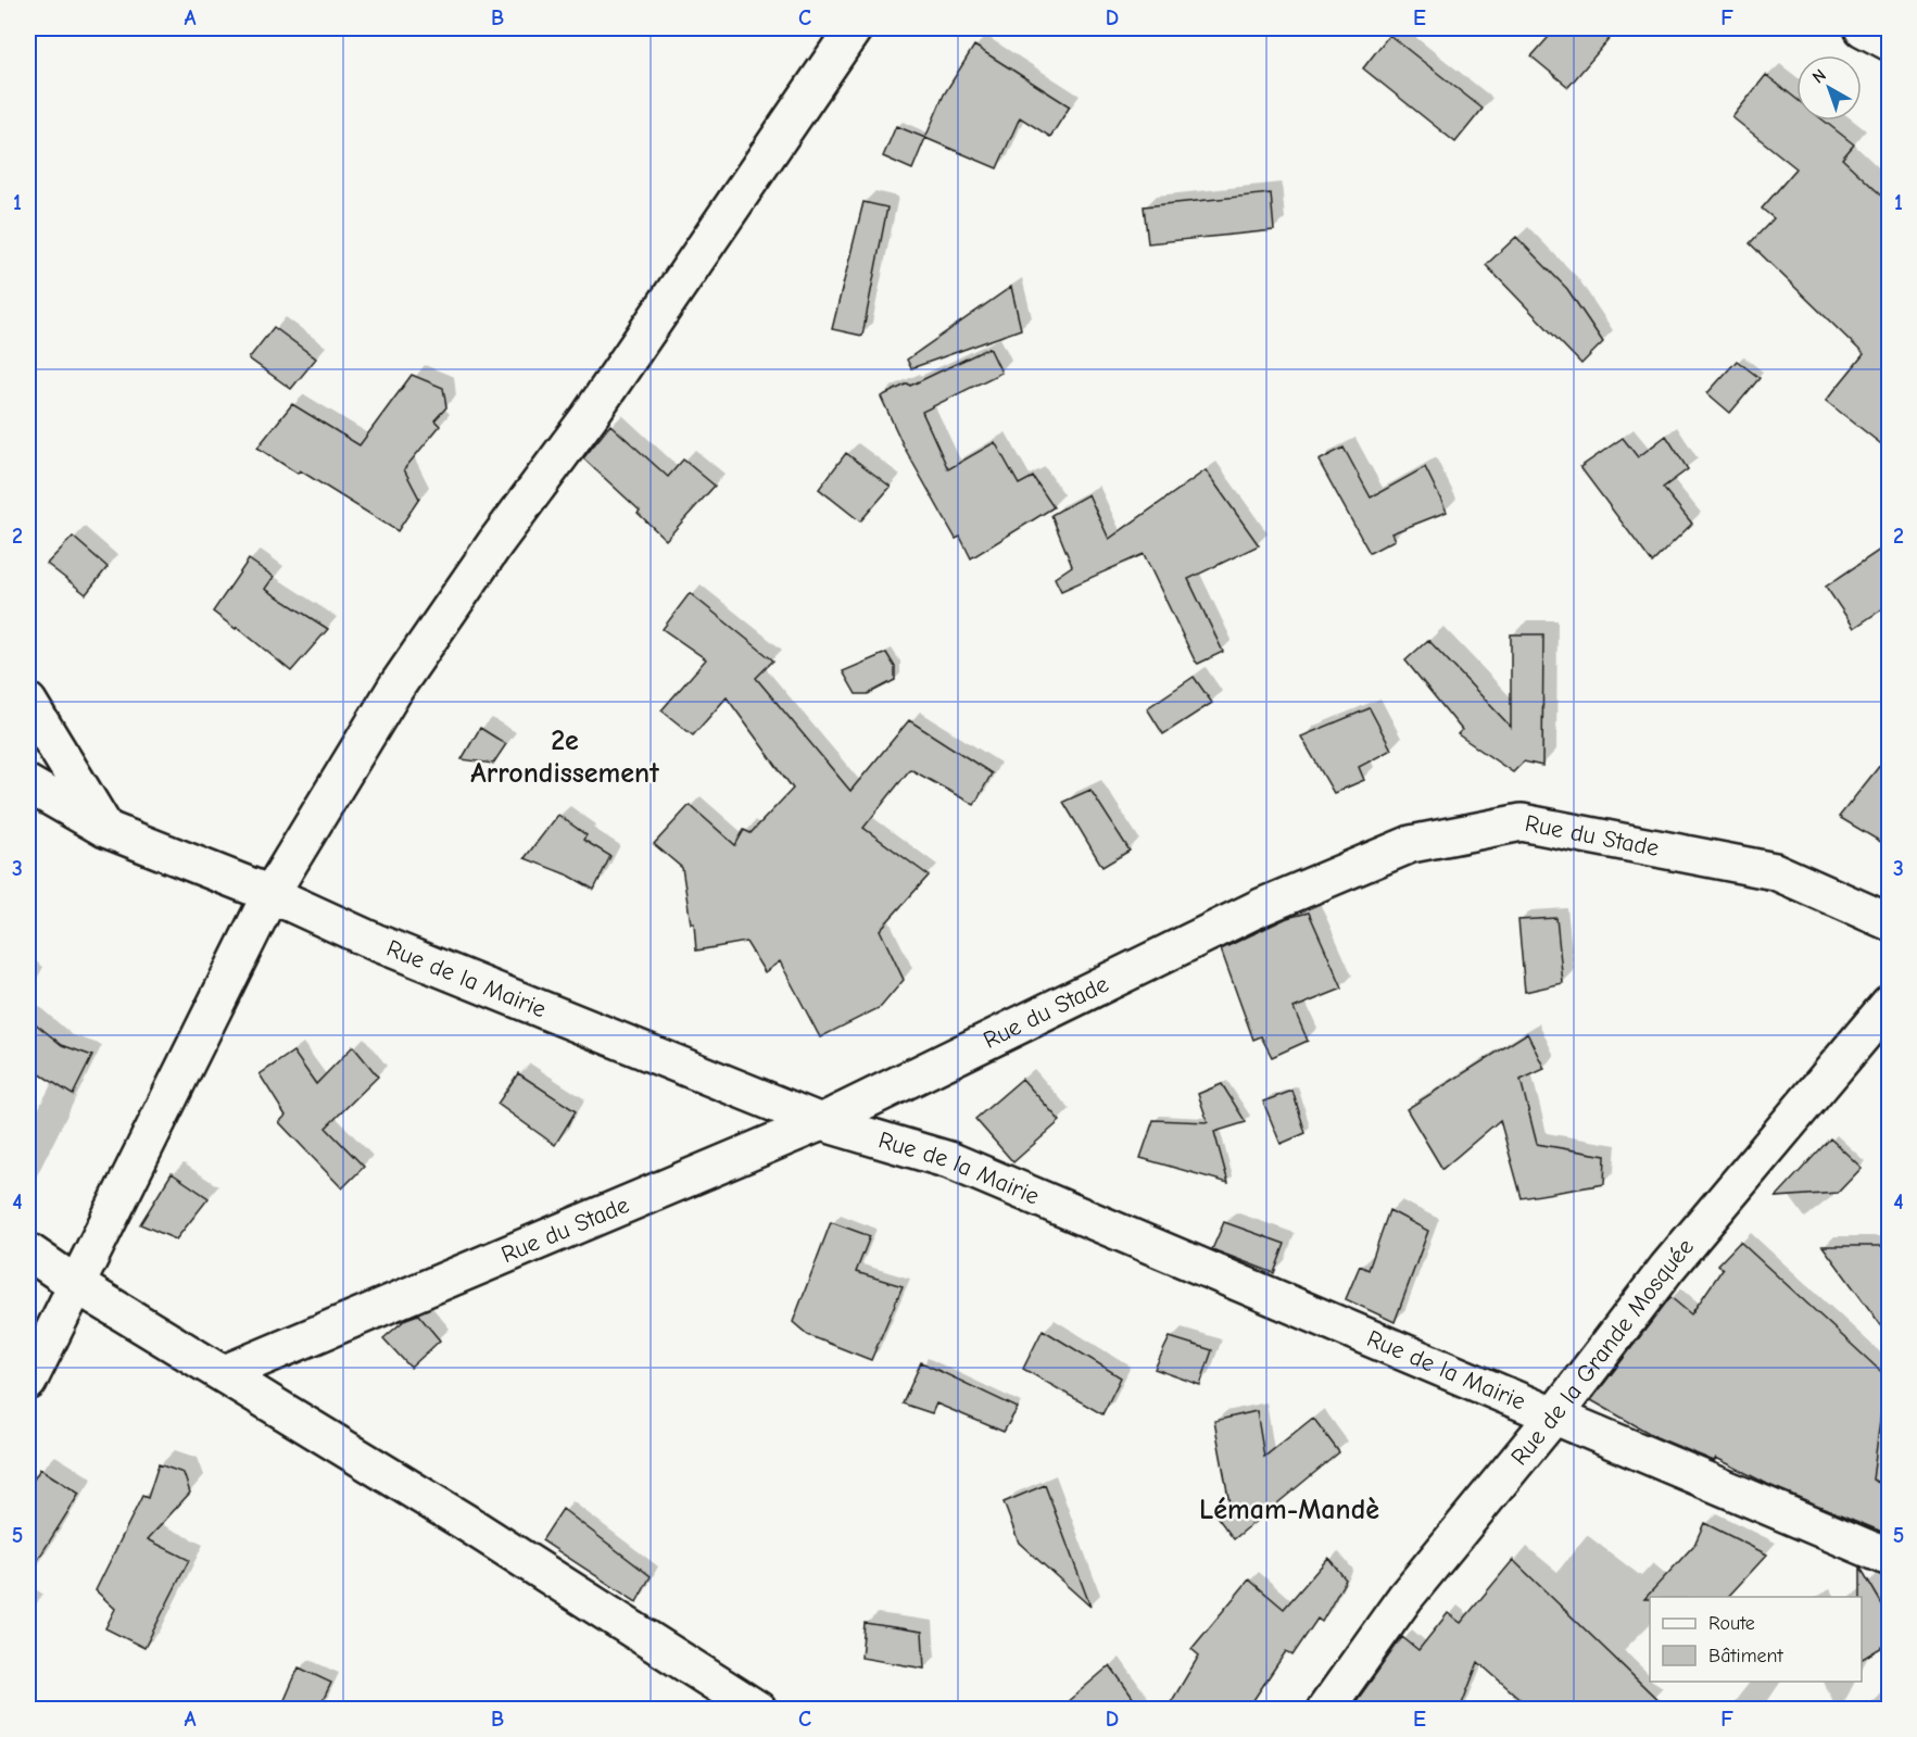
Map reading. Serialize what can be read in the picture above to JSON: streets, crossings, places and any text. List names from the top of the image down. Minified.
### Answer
{"streets":{"street":["Rue du Stade","Rue de la Mairie","Rue de la Grande Mosquée"]},"crossings":[["Rue du Stade","Rue de la Mairie"],["Rue de la Mairie","Rue de la Grande Mosquée"]],"districts":["2e Arrondissement","Lémam-Mandè"],"legend":["Route","Bâtiment"],"north":"top left","grid":{"columns":["A","B","C","D","E","F"],"rows":["1","2","3","4","5"]}}
